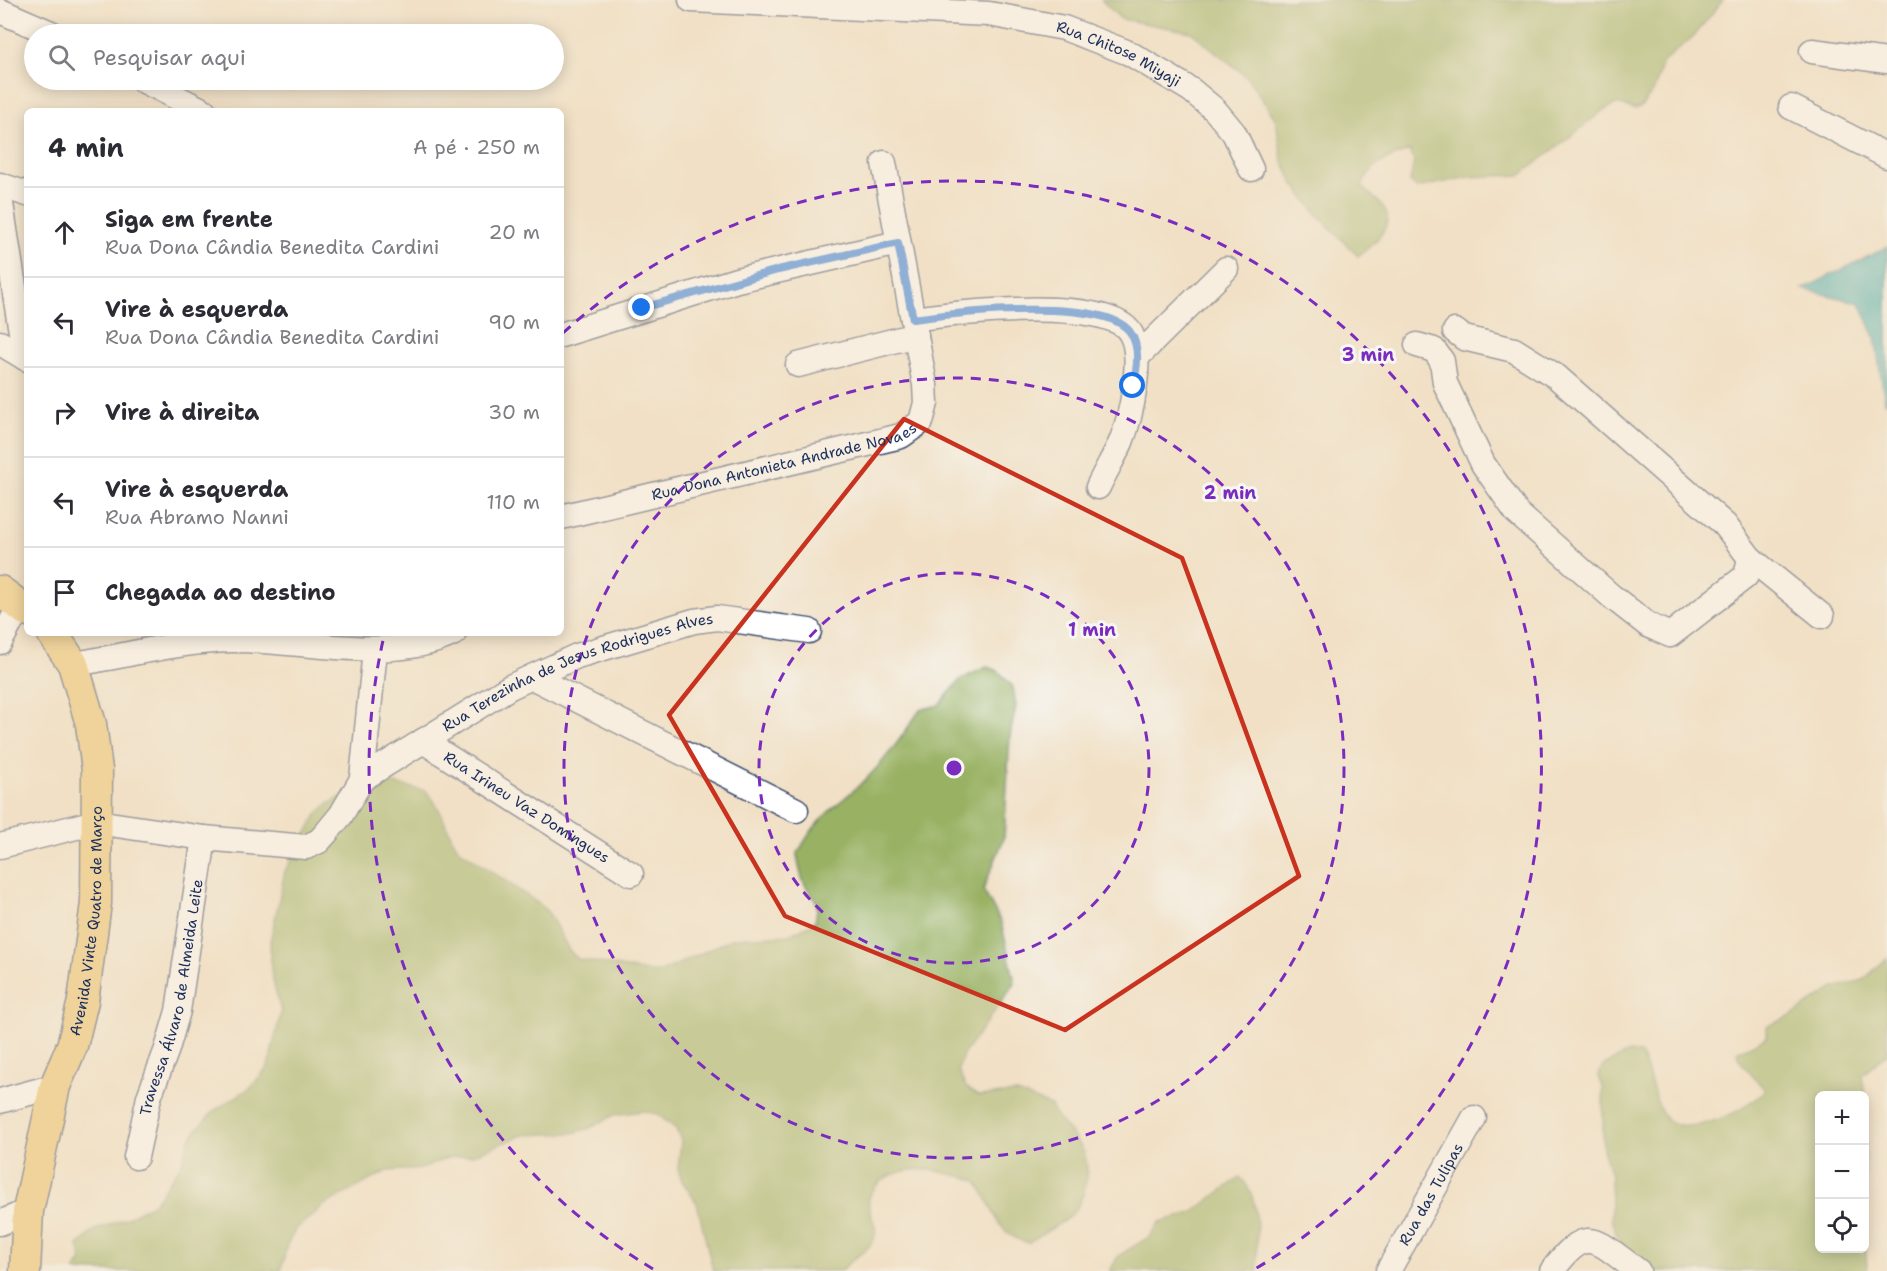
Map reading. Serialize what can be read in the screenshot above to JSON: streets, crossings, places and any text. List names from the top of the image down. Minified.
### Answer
{"streets":{"main road":["Avenida Vinte Quatro de Março"],"street":["Rua Chitose Miyaji","Rua Dona Antonieta Andrade Novaes","Rua Terezinha de Jesus Rodrigues Alves","Rua Irineu Vaz Domingues","Travessa Álvaro de Almeida Leite","Rua das Tulipas"]},"crossings":[["Rua Terezinha de Jesus Rodrigues Alves","Rua Irineu Vaz Domingues"]],"page":{"search":"Pesquisar aqui","heading":["4 min","A pé · 250 m"],"list":[["Siga em frente","Rua Dona Cândia Benedita Cardini","20 m"],["Vire à esquerda","Rua Dona Cândia Benedita Cardini","90 m"],["Vire à direita","30 m"],["Vire à esquerda","Rua Abramo Nanni","110 m"],"Chegada ao destino"],"map_buttons":["+","−"]},"rings":["3 min","2 min","1 min"]}
